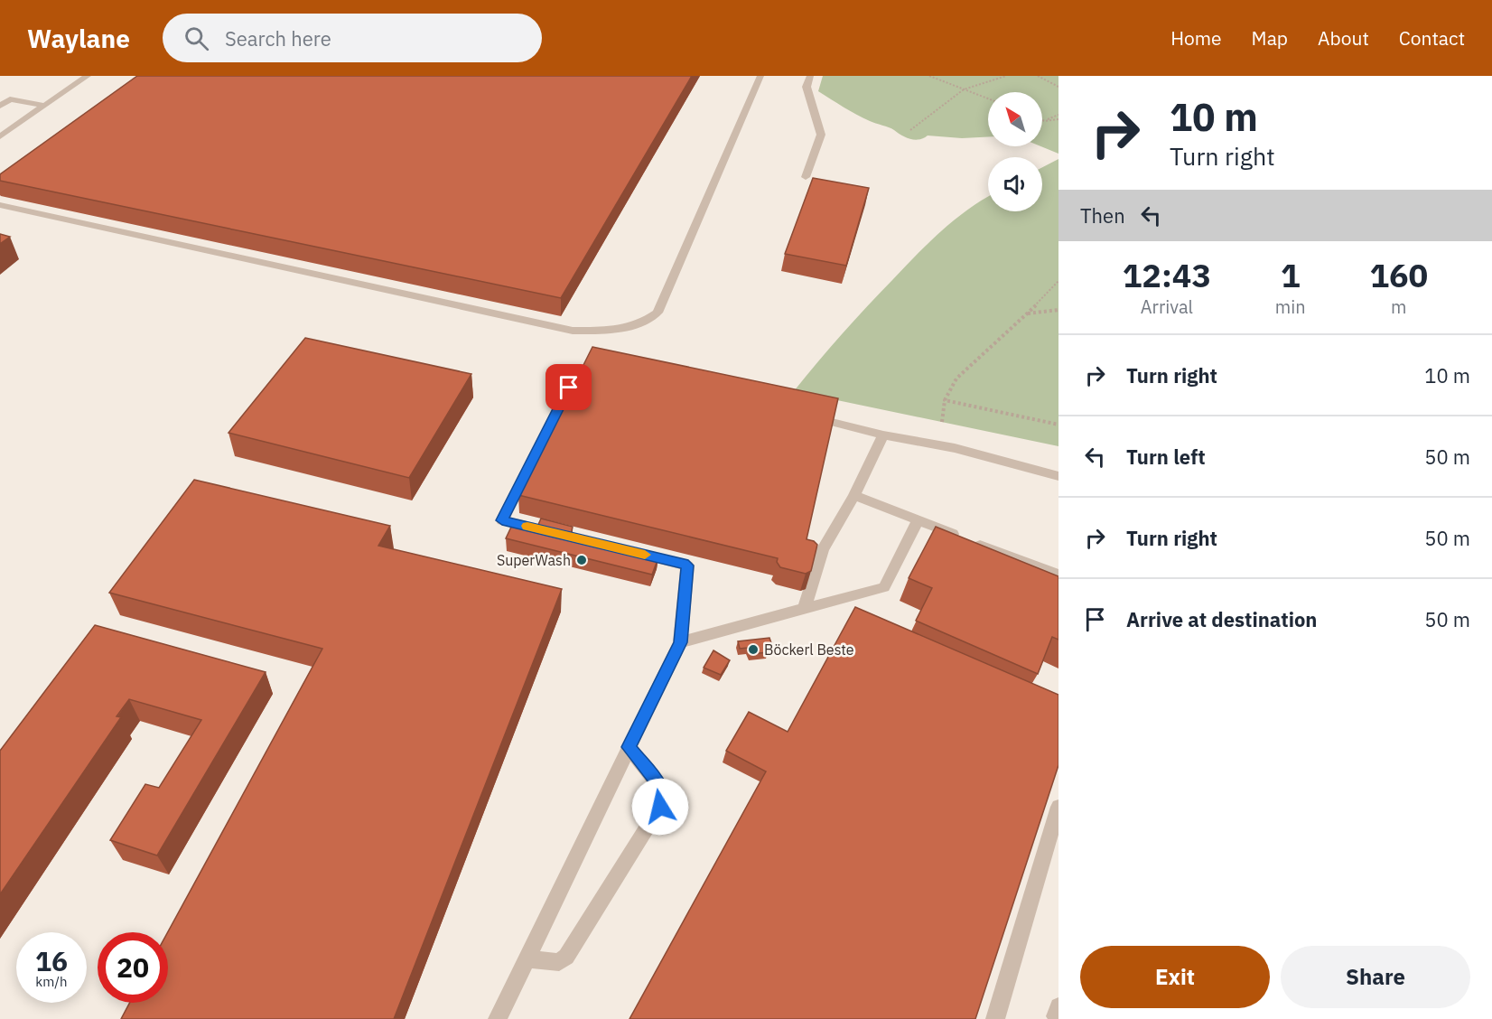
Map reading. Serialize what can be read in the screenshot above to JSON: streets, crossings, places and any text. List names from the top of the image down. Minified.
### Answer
{"places":["SuperWash","Böckerl Beste"],"north":"top left","page":{"header":"Waylane","search":"Search here","nav":["Home","Map","About","Contact"],"turn":["10 m","Turn right"],"then":"Then","eta":["12:43","Arrival","1","min","160","m"],"list":[{"name":"Turn right","value":"10 m"},{"name":"Turn left","value":"50 m"},{"name":"Turn right","value":"50 m"},{"name":"Arrive at destination","value":"50 m"}],"speed":"16 km/h","limit":"20","buttons":["Exit","Share"]}}
